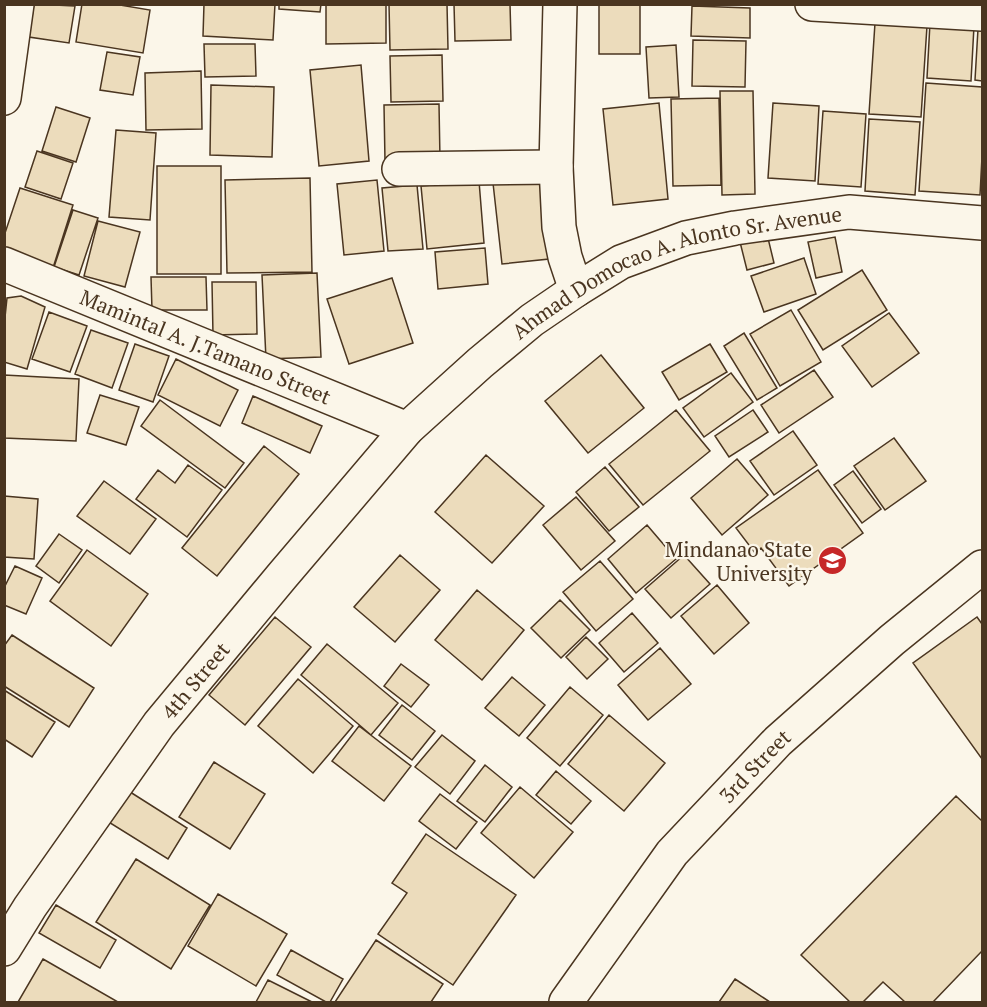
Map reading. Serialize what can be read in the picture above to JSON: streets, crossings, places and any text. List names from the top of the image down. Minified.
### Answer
{"streets":{"street":["Ahmad Domocao A. Alonto Sr. Avenue","Mamintal A. J.Tamano Street","4th Street","3rd Street"]},"crossings":[["Ahmad Domocao A. Alonto Sr. Avenue","Mamintal A. J.Tamano Street"],["Ahmad Domocao A. Alonto Sr. Avenue","4th Street"],["Mamintal A. J.Tamano Street","4th Street"]],"places":{"school or university":["Mindanao State University"]}}
